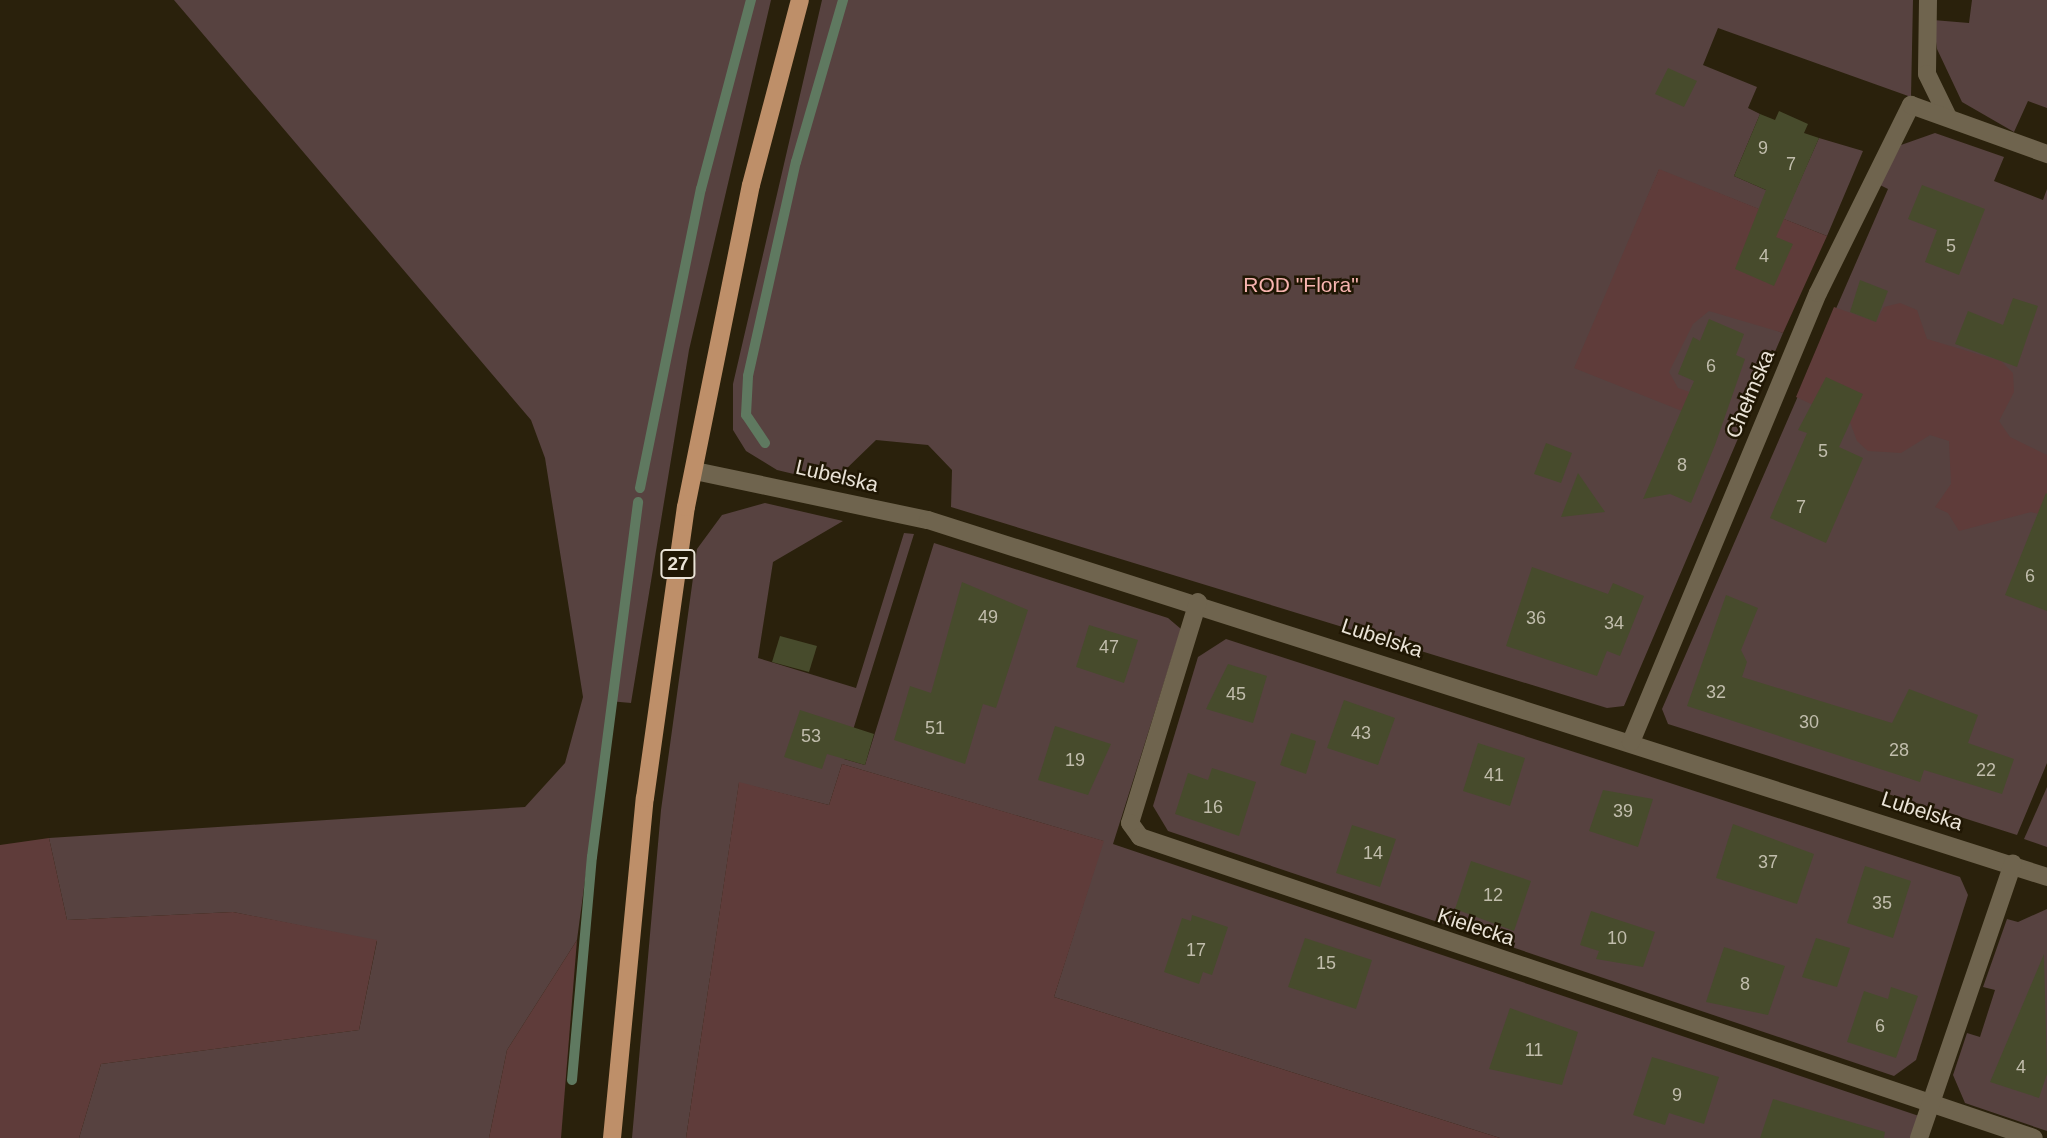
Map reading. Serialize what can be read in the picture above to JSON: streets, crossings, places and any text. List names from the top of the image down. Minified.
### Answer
{"streets":{"main road":["27"],"street":["Chełmska","Lubelska","Kielecka"]},"crossings":[["Chełmska","Lubelska"],["Lubelska","27"],["Lubelska","Kielecka"]],"parks":["ROD \"Flora\""],"house_numbers":["9","7","5","4","6","5","8","7","6","49","36","34","47","32","45","30","51","43","53","28","19","22","41","16","39","14","37","12","35","10","17","15","8","6","11","4","9"]}
